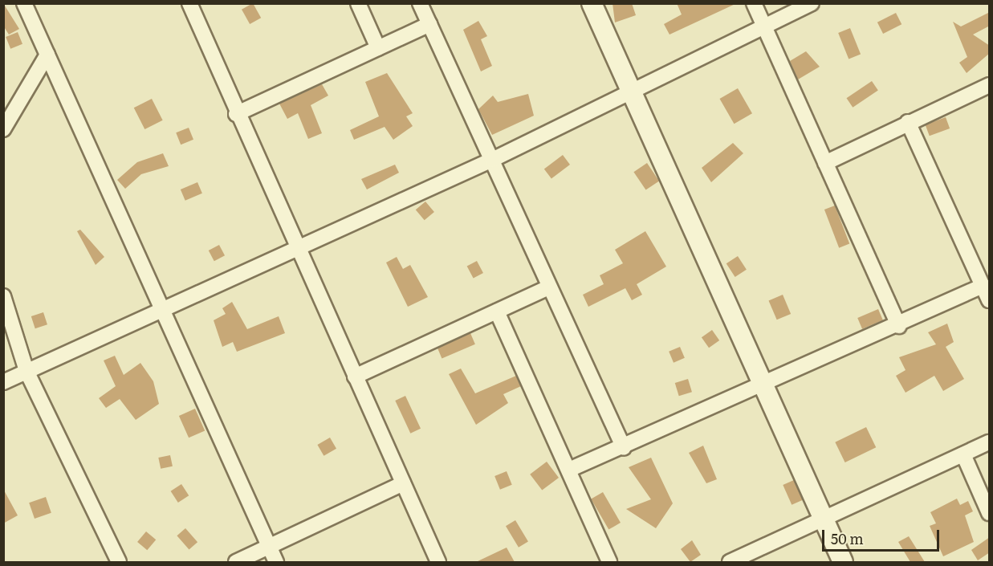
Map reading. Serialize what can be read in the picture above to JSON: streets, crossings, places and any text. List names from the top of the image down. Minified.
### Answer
{"scale_bar":"50 m"}
